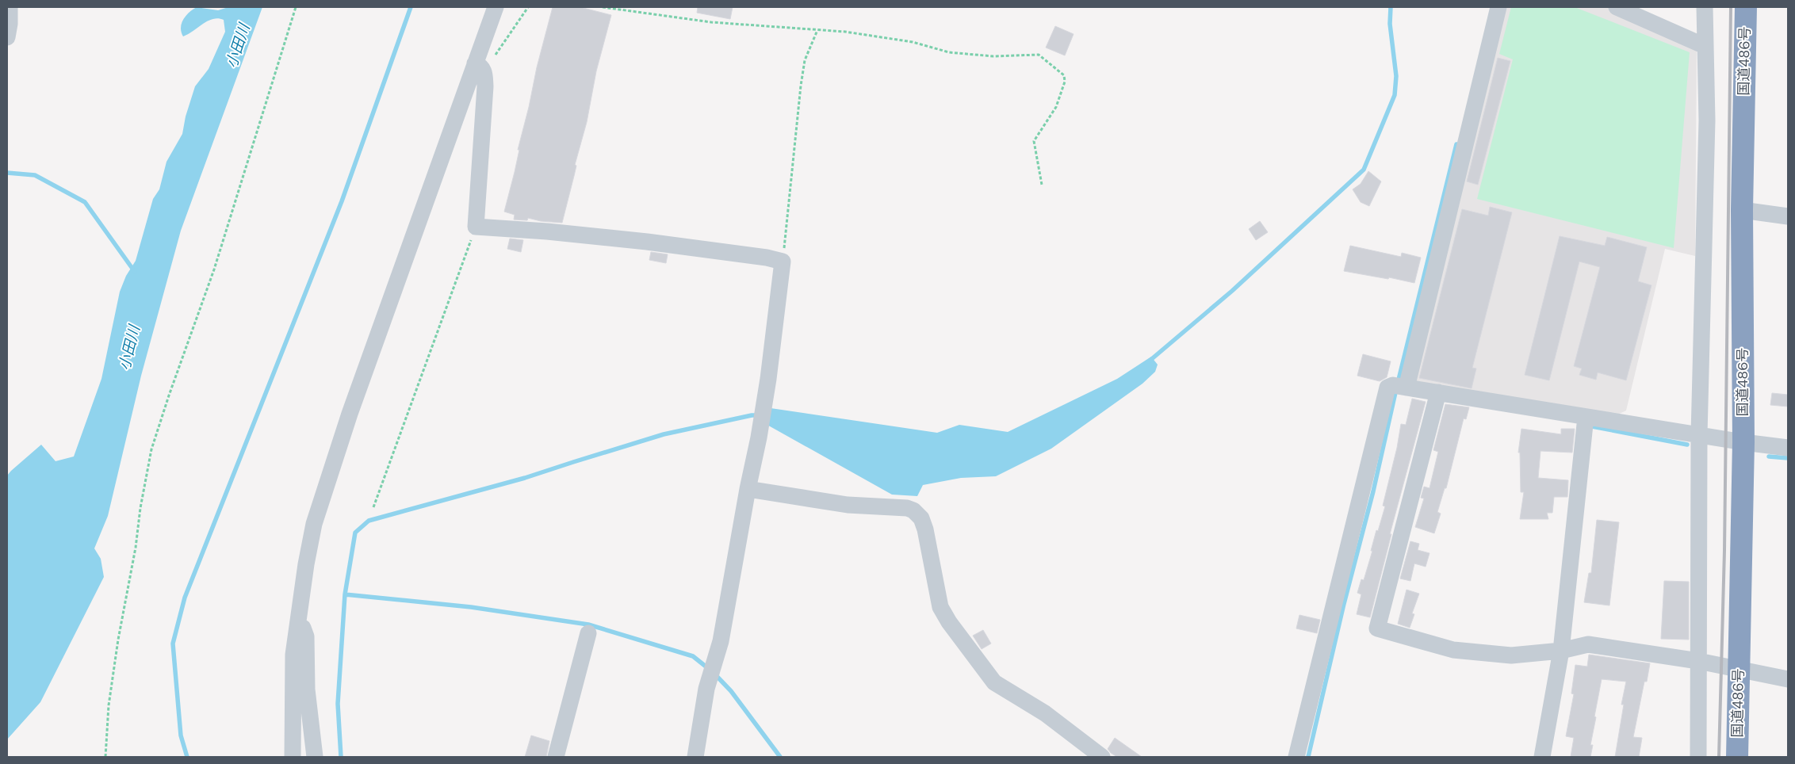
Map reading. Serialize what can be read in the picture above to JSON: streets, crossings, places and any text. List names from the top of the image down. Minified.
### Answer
{"streets":{"highway":["国道486号"]},"water":["小田川"]}
